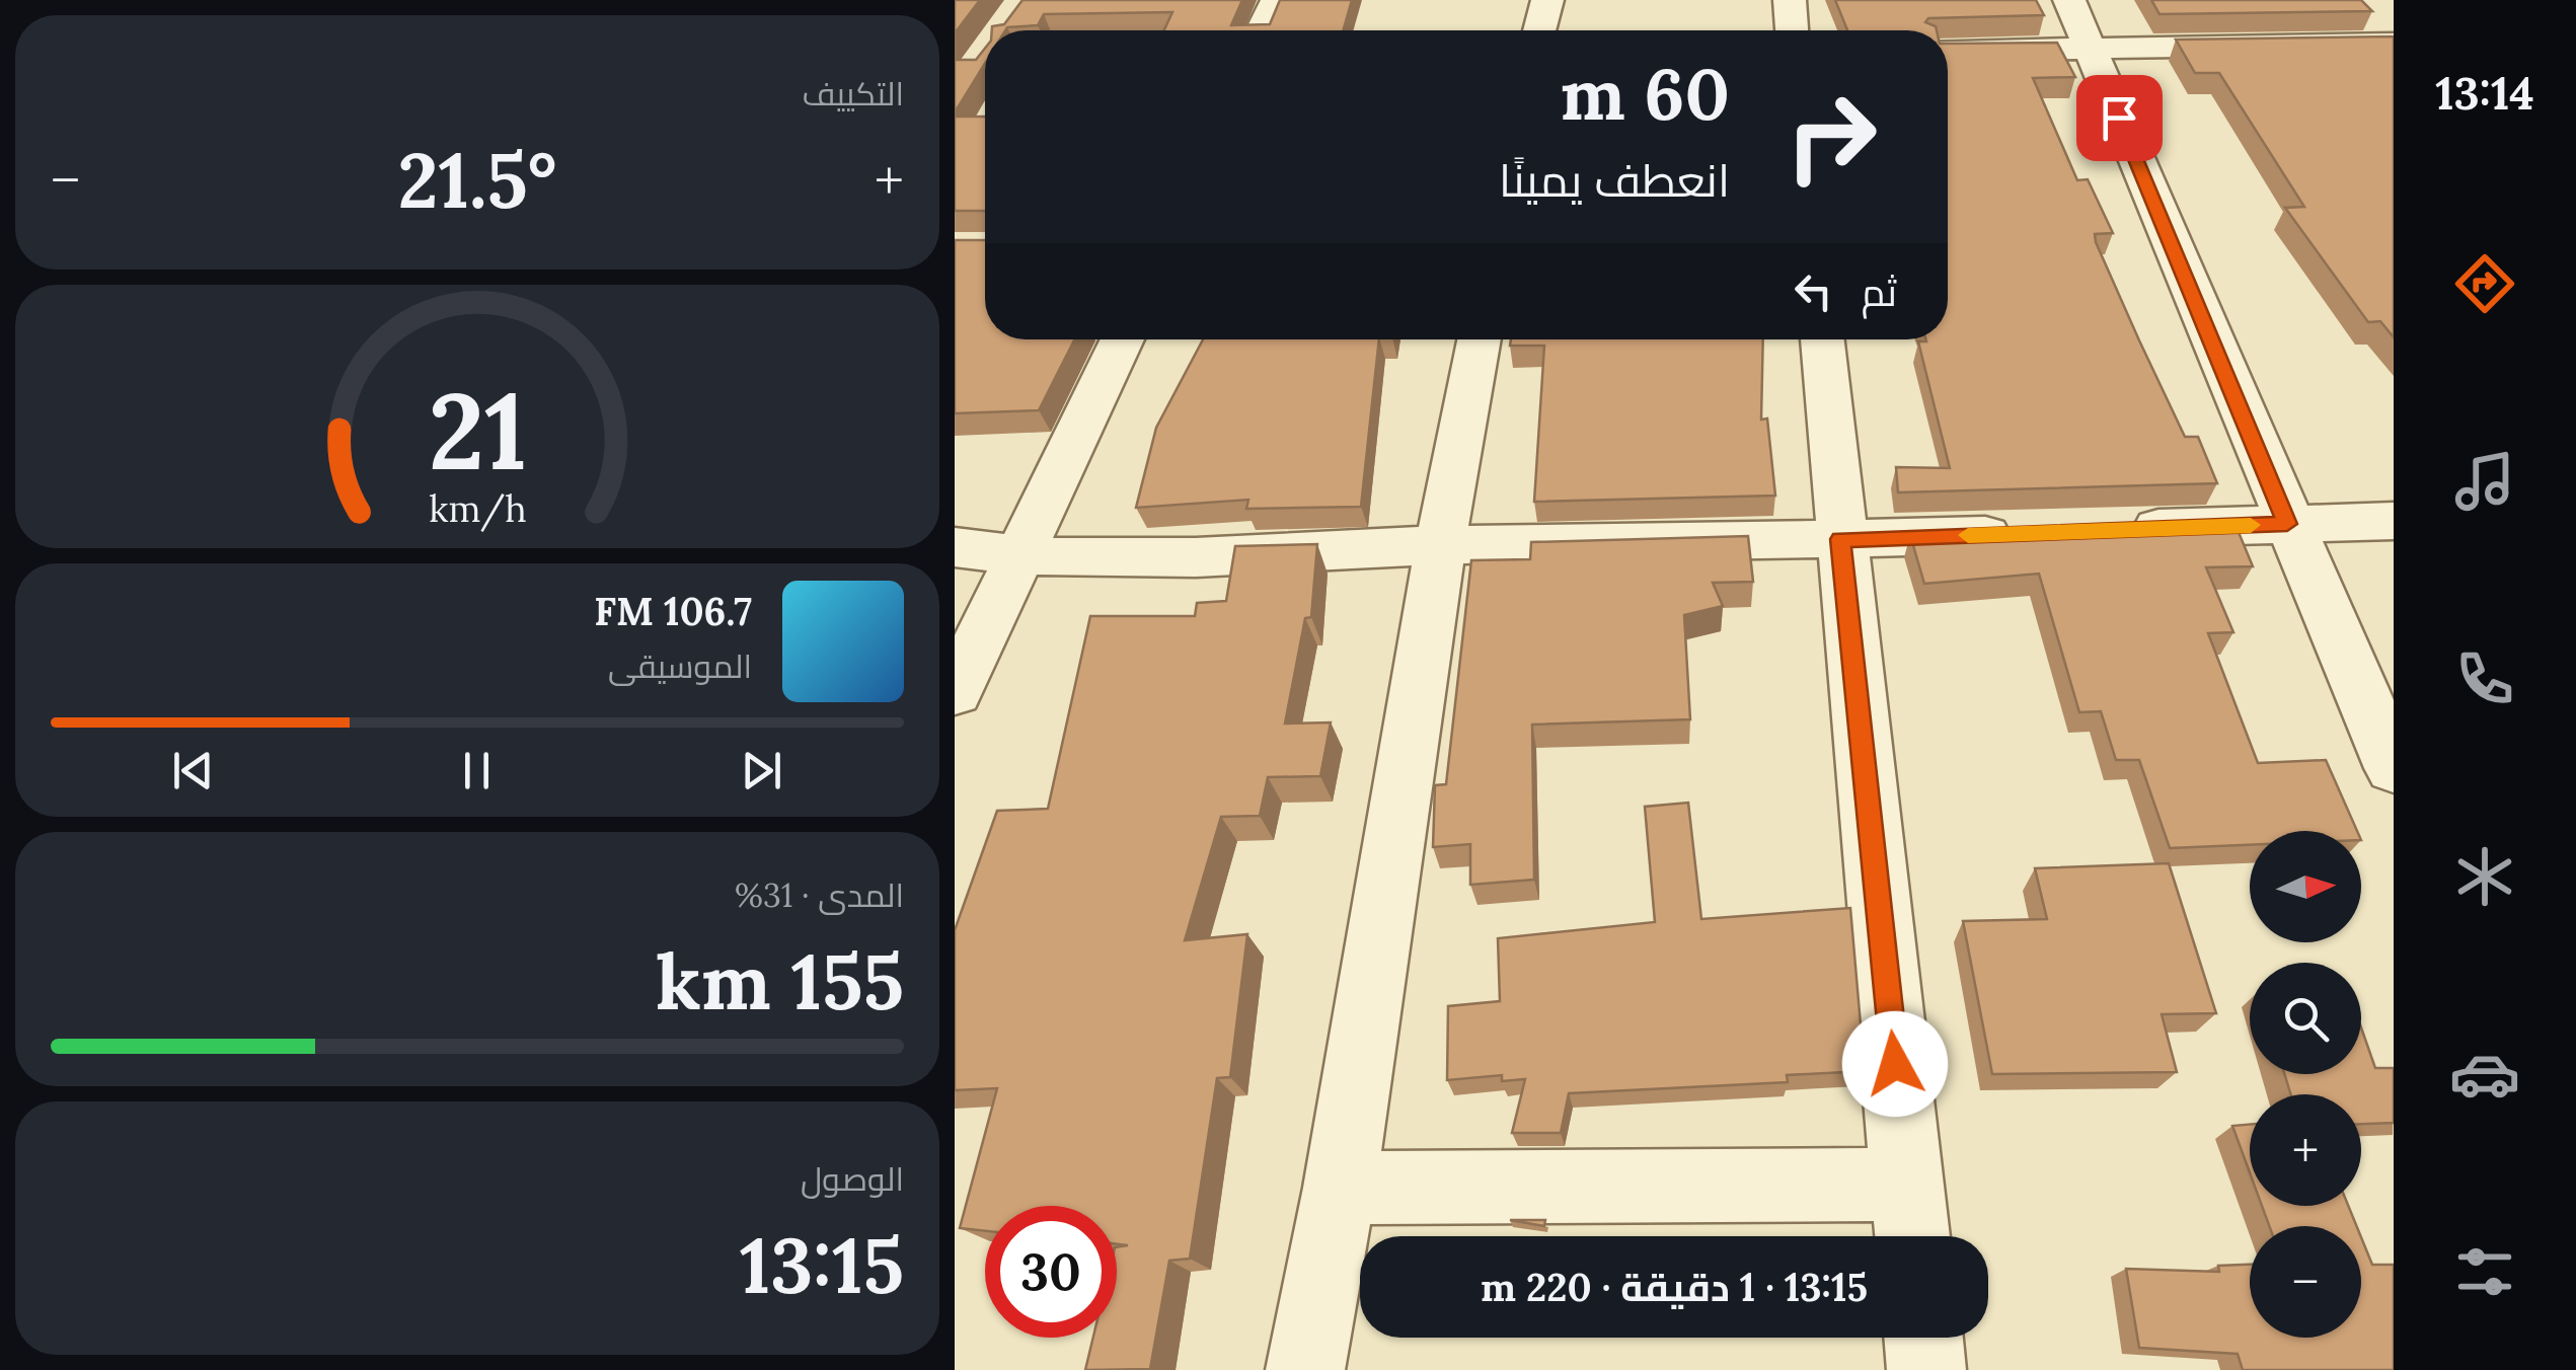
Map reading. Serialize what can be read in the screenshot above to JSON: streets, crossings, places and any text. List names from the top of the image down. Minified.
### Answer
{"north":"right","page":{"tabs":"13:14","tile":["التكييف",["المدى · 31%","155 km"],["الوصول","13:15"]],"turn":["60 m","انعطف يمينًا"],"heat":["−","21.5°","+"],"then":"ثم","song":["106.7 FM","الموسيقى"],"map_buttons":["+","−"],"limit":"30","trip":"13:15 · 1 دقيقة · 220 m","gauge":["21","km/h"]}}
